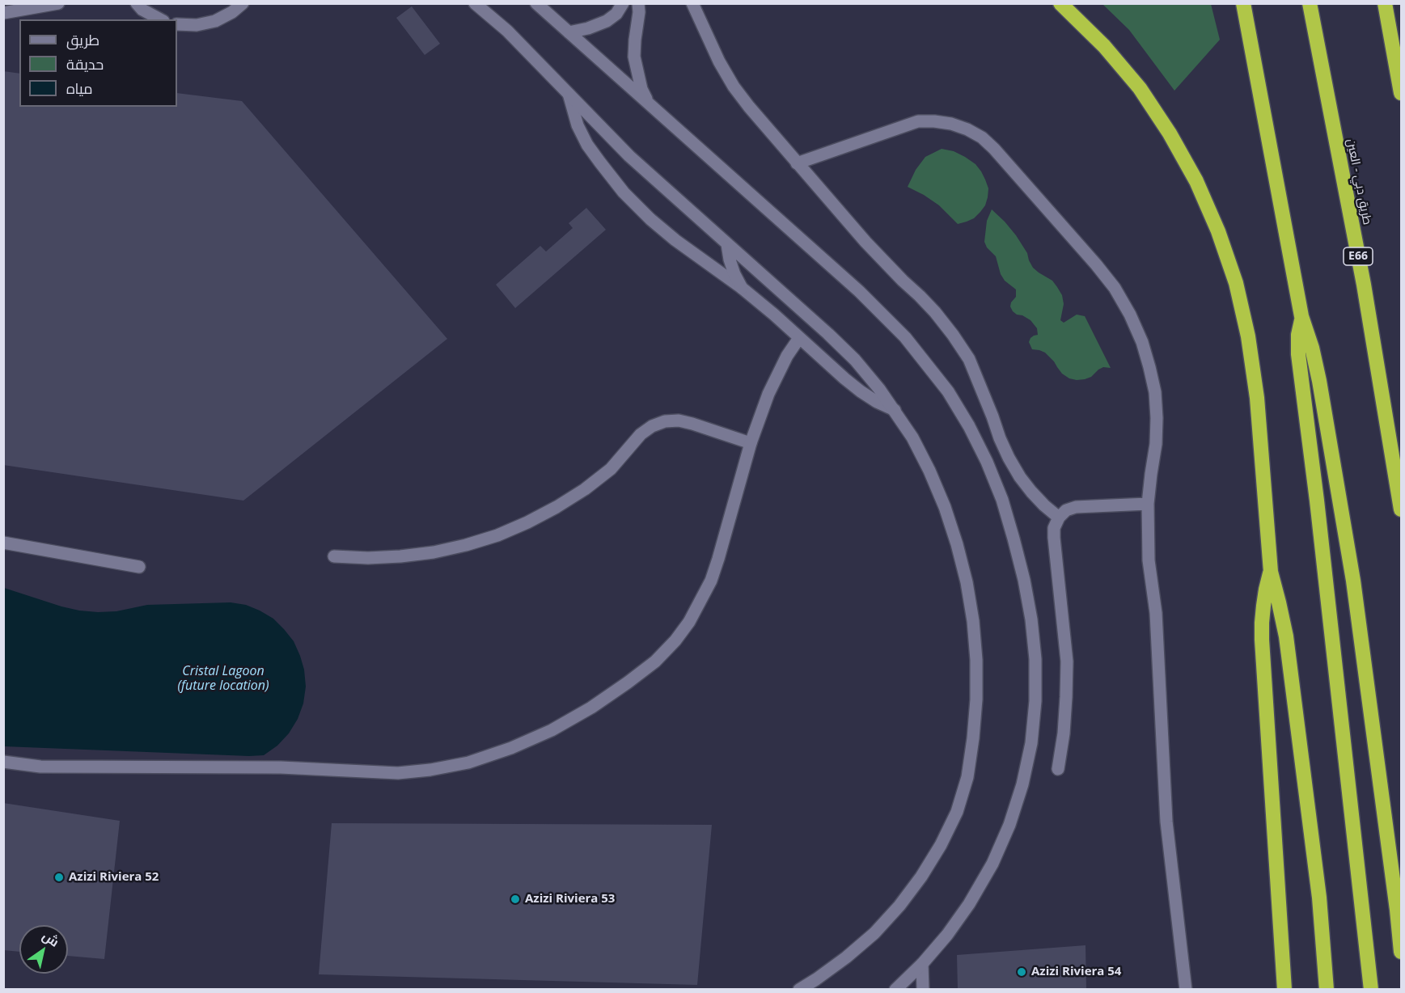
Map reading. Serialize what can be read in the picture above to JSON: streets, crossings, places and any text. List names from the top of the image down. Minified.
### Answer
{"streets":{"highway":["طريق دبي - العين","E66"]},"water":["Cristal Lagoon (future location)"],"places":["Azizi Riviera 52","Azizi Riviera 53","Azizi Riviera 54"],"legend":["طريق","حديقة","مياه"],"north":"top right"}
